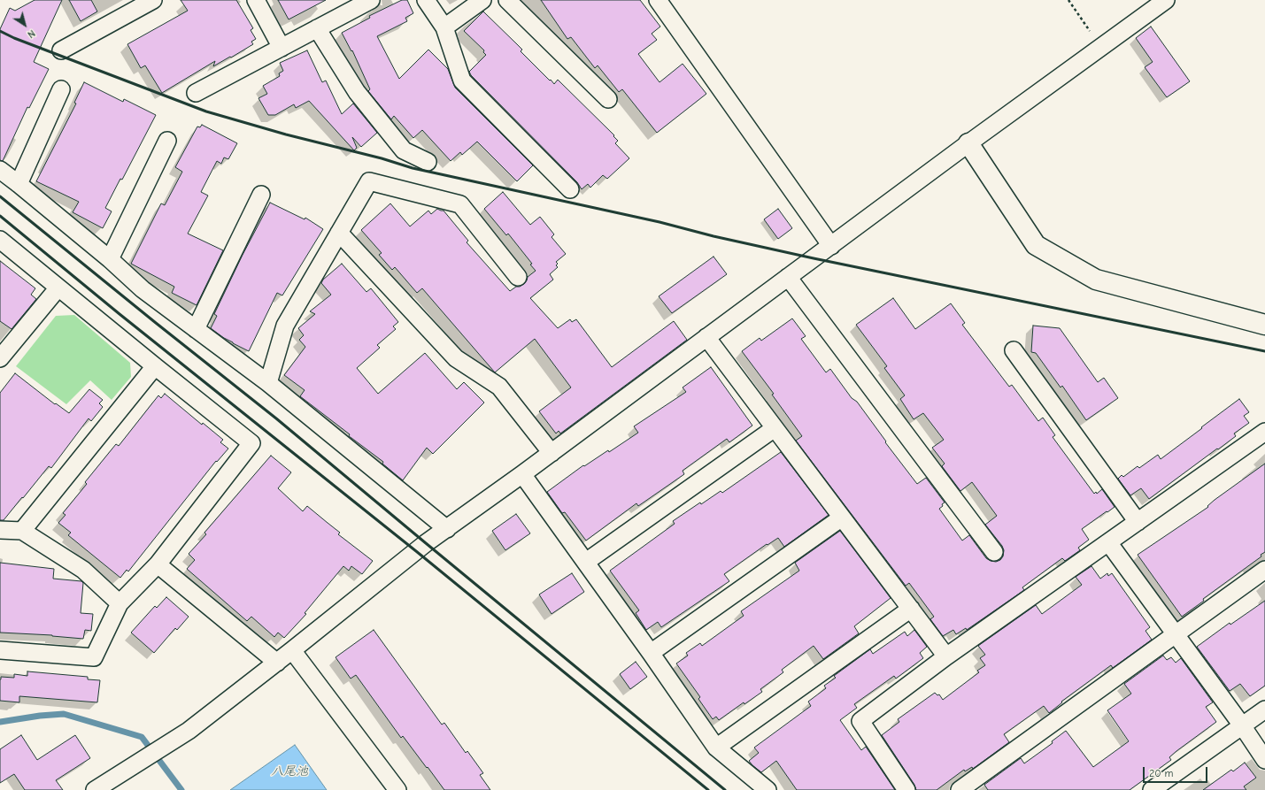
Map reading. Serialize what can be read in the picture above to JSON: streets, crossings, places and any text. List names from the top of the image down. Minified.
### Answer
{"water":["八尾池"],"scale_bar":"20 m","north":"bottom right"}
